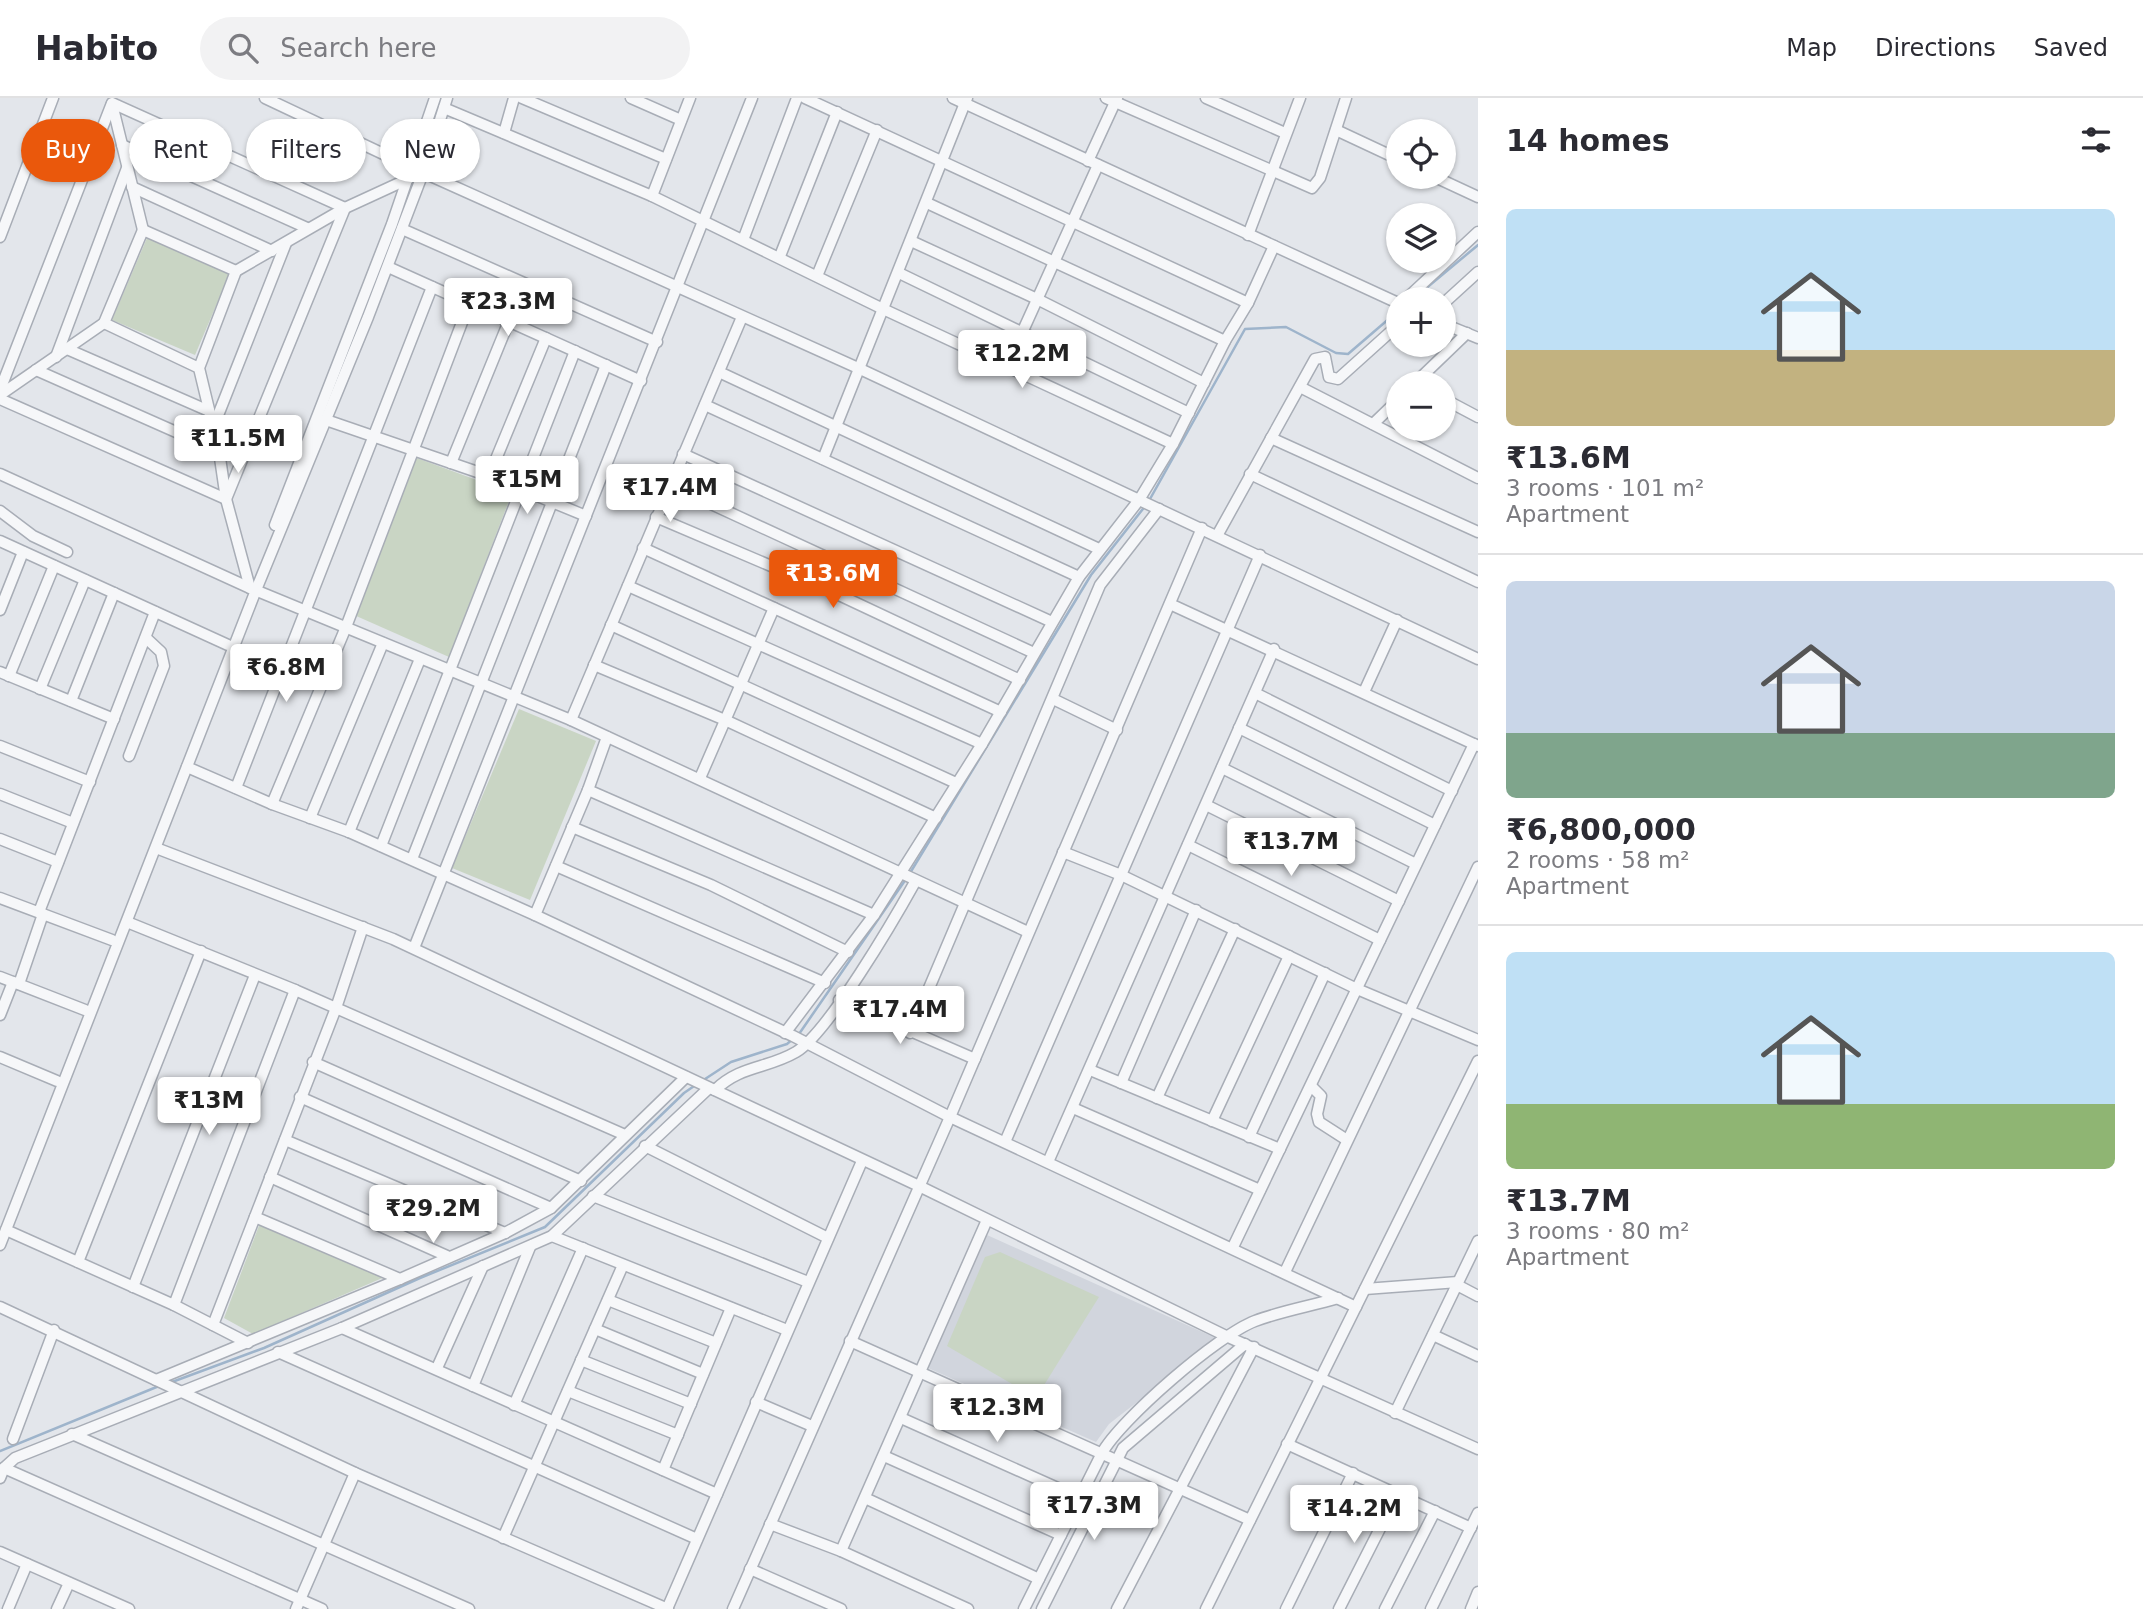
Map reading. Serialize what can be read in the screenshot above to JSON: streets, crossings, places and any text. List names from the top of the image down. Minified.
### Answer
{"page":{"header":"Habito","search":"Search here","nav":["Map","Directions","Saved"],"heading":"14 homes","map_buttons":["+","−"],"chip":["Buy","Rent","Filters","New"],"list":[{"name":"₹13.6M","note":"3 rooms · 101 m² · Apartment"},{"name":"₹6,800,000","note":"2 rooms · 58 m² · Apartment"},{"name":"₹13.7M","note":"3 rooms · 80 m² · Apartment"}],"price":["₹23.3M","₹12.2M","₹11.5M","₹15M","₹17.4M","₹13.6M","₹6.8M","₹13.7M","₹17.4M","₹13M","₹29.2M","₹12.3M","₹17.3M","₹14.2M"]}}
